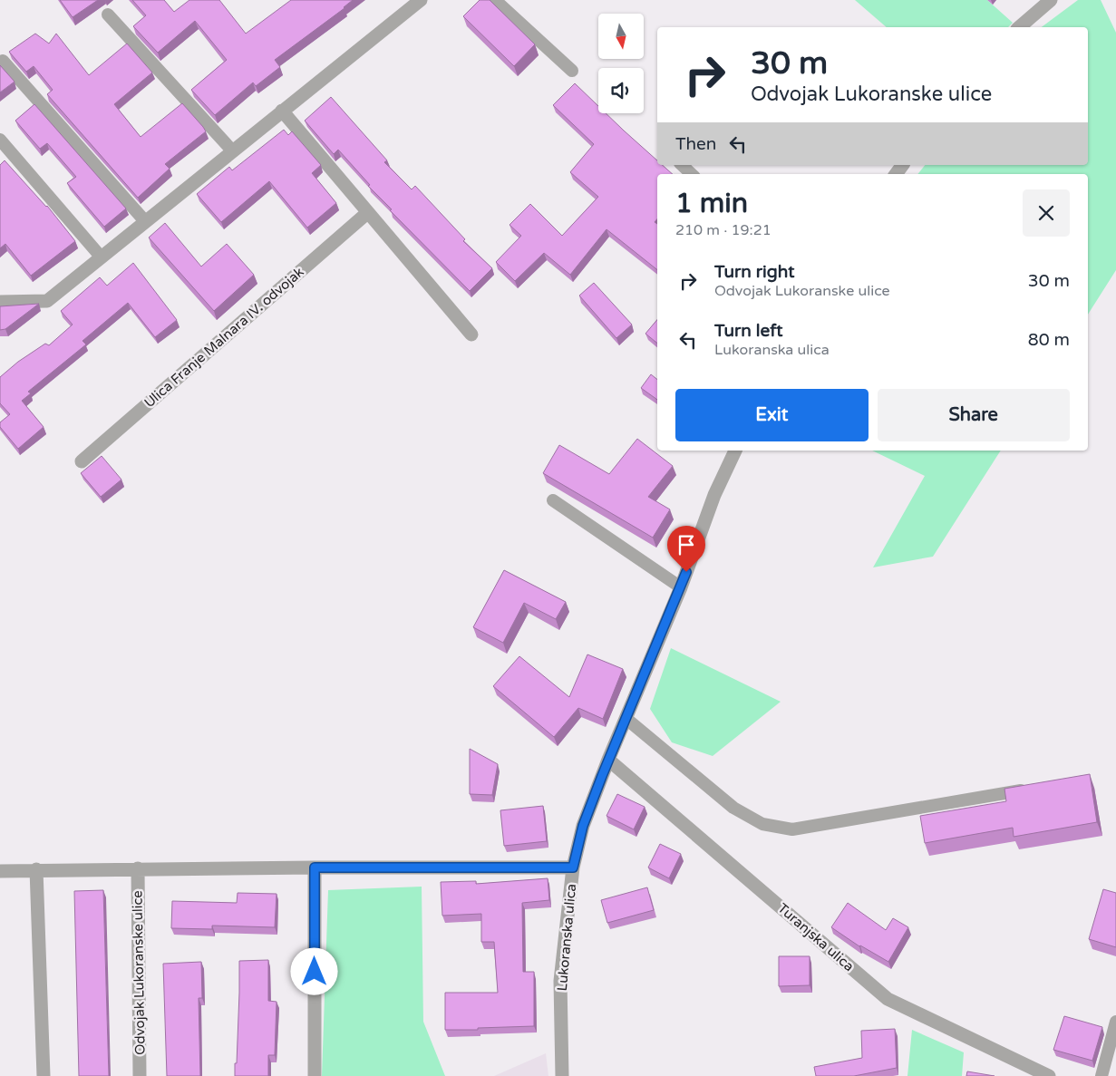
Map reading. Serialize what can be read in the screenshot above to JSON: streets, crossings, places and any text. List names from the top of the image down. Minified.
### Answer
{"streets":{"street":["Ulica Franje Malnara IV. odvojak","Lukoranska ulica","Turanjska ulica","Odvojak Lukoranske ulice"]},"crossings":[["Lukoranska ulica","Turanjska ulica"]],"north":"bottom","page":{"turn":["30 m","Odvojak Lukoranske ulice"],"then":"Then","heading":["1 min","210 m · 19:21"],"list":[{"name":"Turn right","note":"Odvojak Lukoranske ulice","value":"30 m"},{"name":"Turn left","note":"Lukoranska ulica","value":"80 m"}],"buttons":["Exit","Share"]}}
